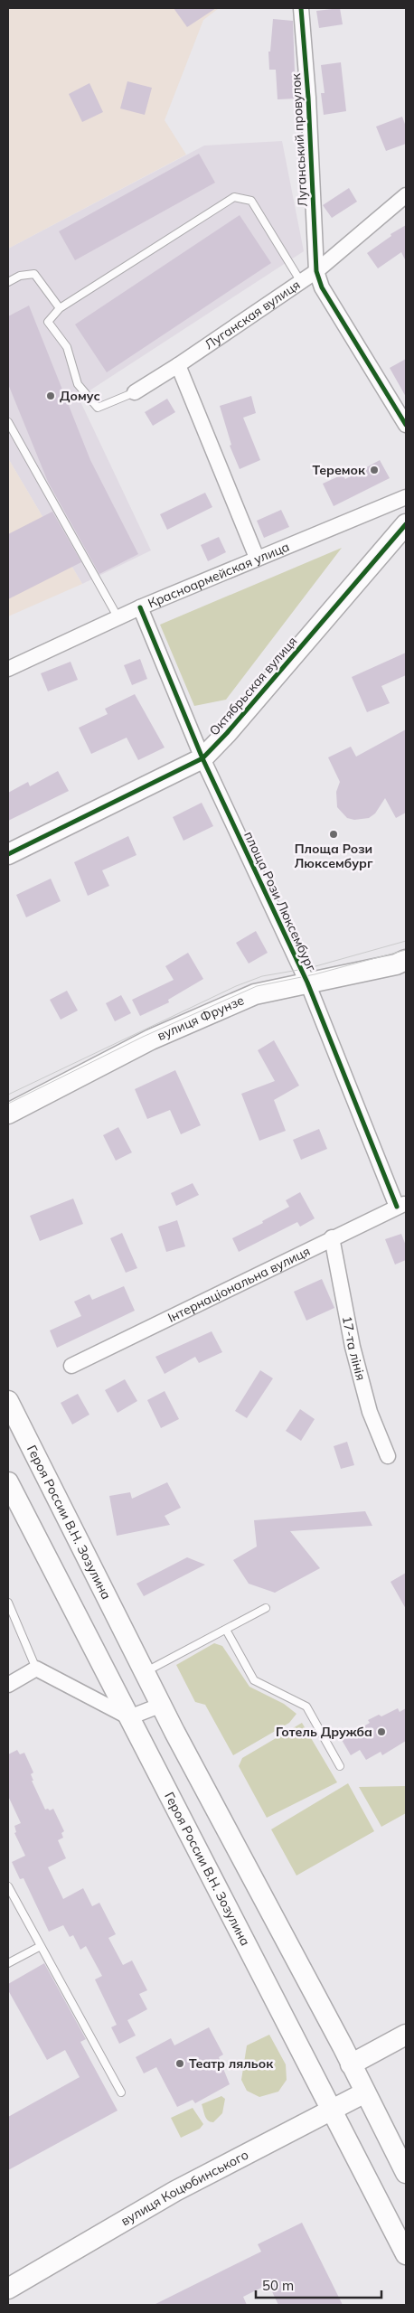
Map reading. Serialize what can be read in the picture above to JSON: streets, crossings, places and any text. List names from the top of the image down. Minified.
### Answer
{"streets":{"main road":["Октябрьская вулиця","вулиця Фрунзе","Героя России В.Н. Зозулина","вулиця Коцюбинського"],"street":["Луганський провулок","Луганская вулиця","Красноармейская улица","площа Рози Люксембург","Інтернаціональна вулиця","17-та лінія"]},"crossings":[["Луганський провулок","Луганская вулиця"],["Красноармейская улица","площа Рози Люксембург"],["Октябрьская вулиця","площа Рози Люксембург"],["площа Рози Люксембург","вулиця Фрунзе"],["площа Рози Люксембург","Інтернаціональна вулиця"],["Інтернаціональна вулиця","17-та лінія"],["Героя России В.Н. Зозулина","вулиця Коцюбинського"]],"places":["Домус","Теремок","Площа Рози Люксембург","Готель Дружба","Театр ляльок"],"scale_bar":"50 m"}
